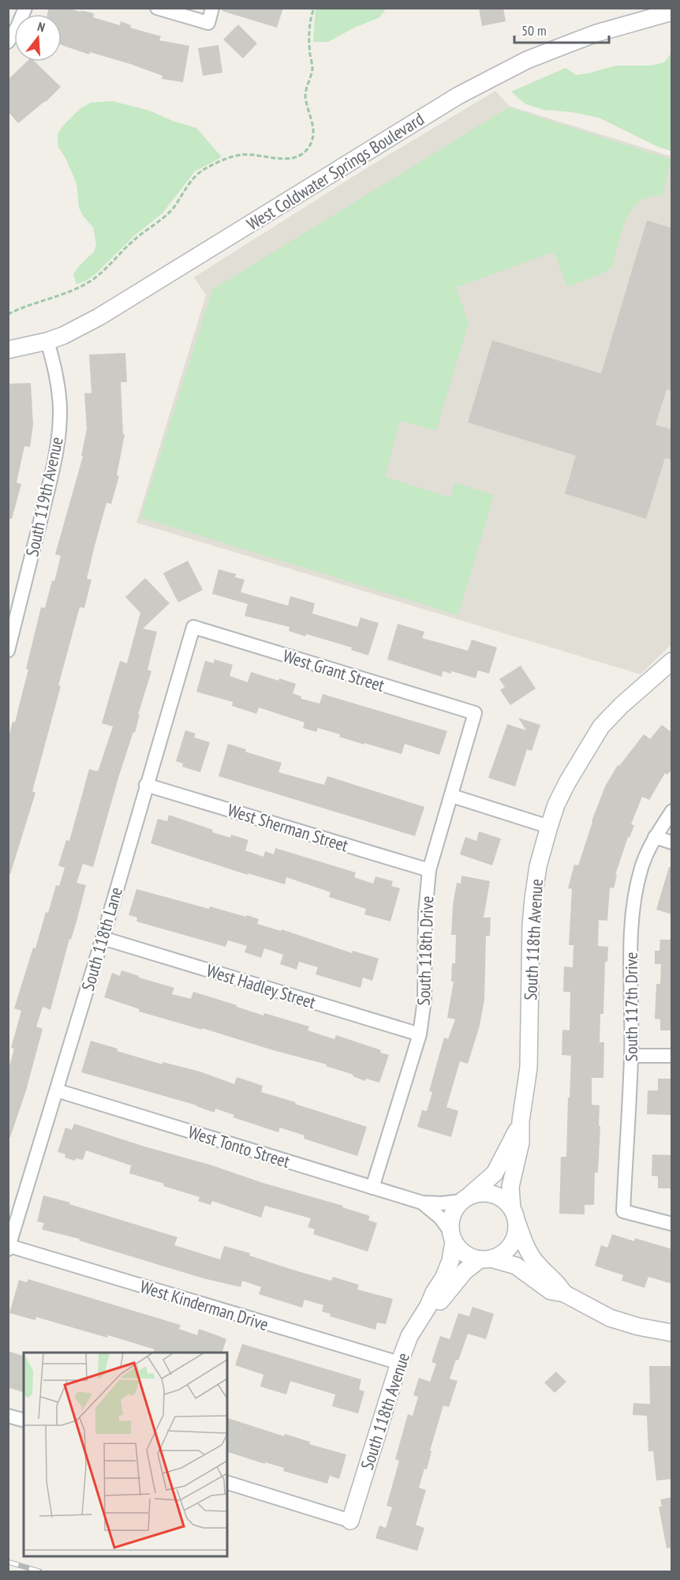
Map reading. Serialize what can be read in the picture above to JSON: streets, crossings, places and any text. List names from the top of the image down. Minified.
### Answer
{"streets":{"street":["West Coldwater Springs Boulevard","South 119th Avenue","West Grant Street","West Sherman Street","South 118th Lane","South 118th Avenue","South 118th Drive","West Hadley Street","South 117th Drive","West Tonto Street","West Kinderman Drive"]},"crossings":[["West Coldwater Springs Boulevard","South 119th Avenue"],["West Grant Street","South 118th Lane"],["West Grant Street","South 118th Drive"],["West Sherman Street","South 118th Lane"],["West Sherman Street","South 118th Drive"],["South 118th Lane","West Hadley Street"],["South 118th Lane","West Tonto Street"],["South 118th Lane","West Kinderman Drive"],["South 118th Avenue","West Tonto Street"],["South 118th Avenue","West Kinderman Drive"],["South 118th Drive","West Hadley Street"],["South 118th Drive","West Tonto Street"]],"scale_bar":"50 m","north":"top"}
